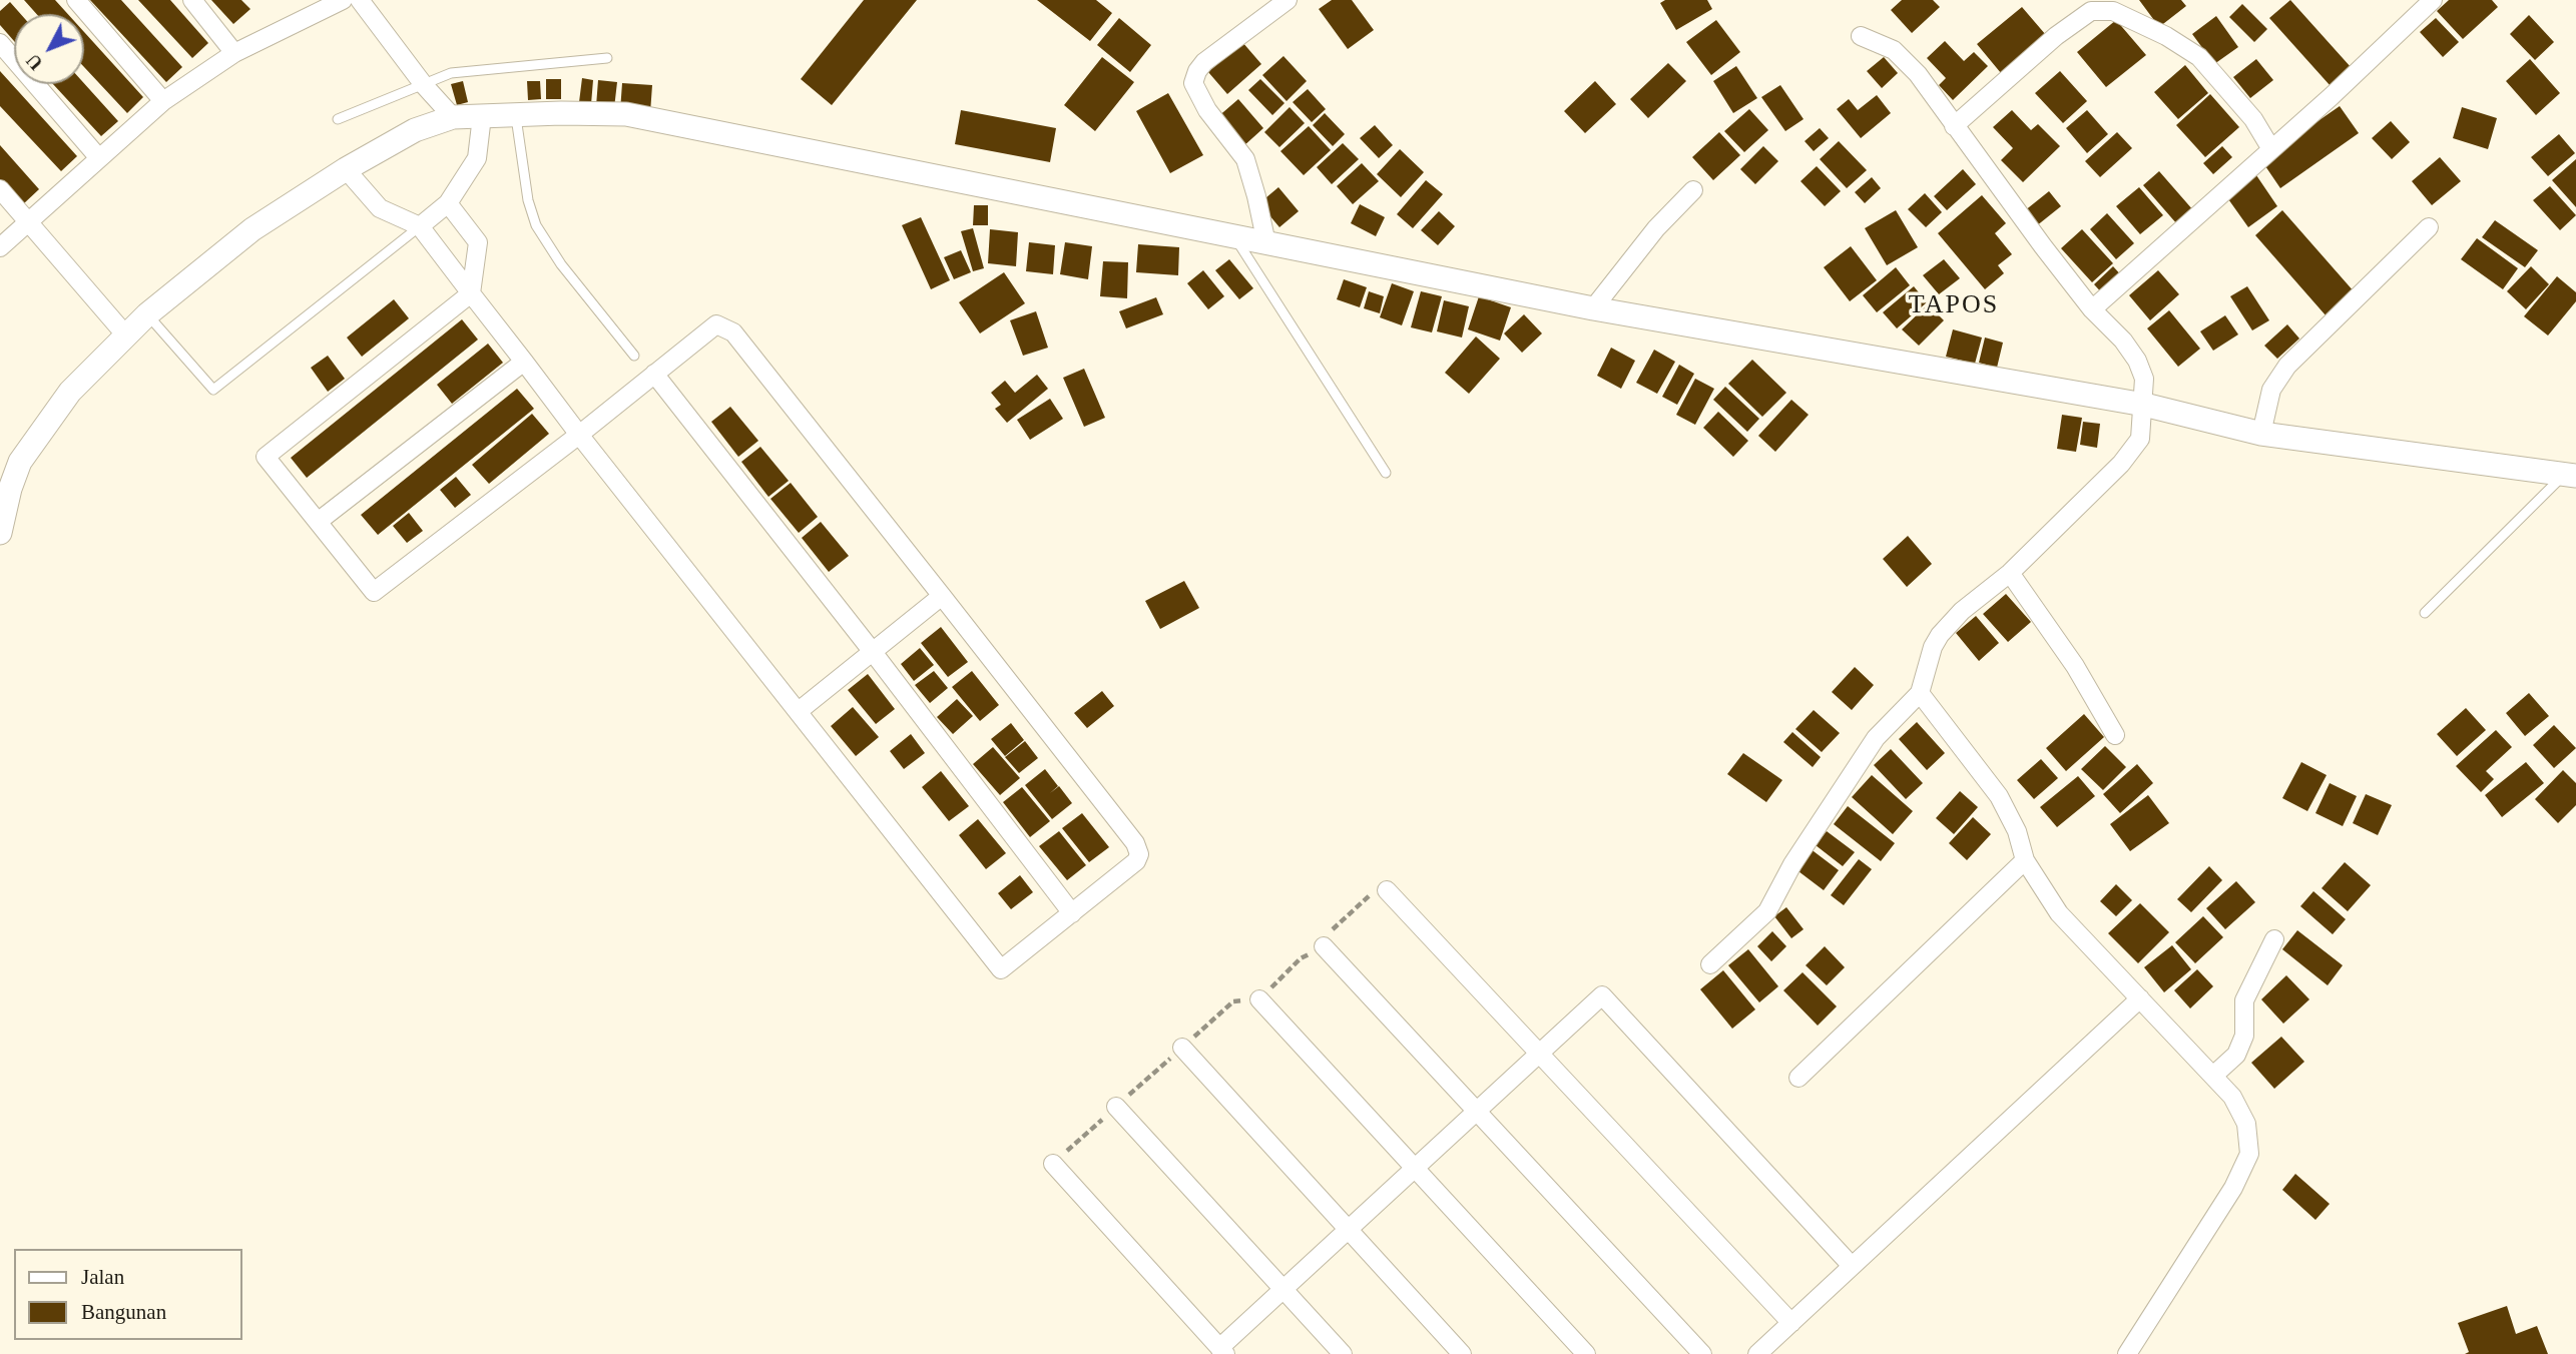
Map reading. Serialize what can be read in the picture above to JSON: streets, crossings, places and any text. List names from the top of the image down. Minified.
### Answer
{"districts":["TAPOS"],"legend":["Jalan","Bangunan"],"north":"bottom left"}
